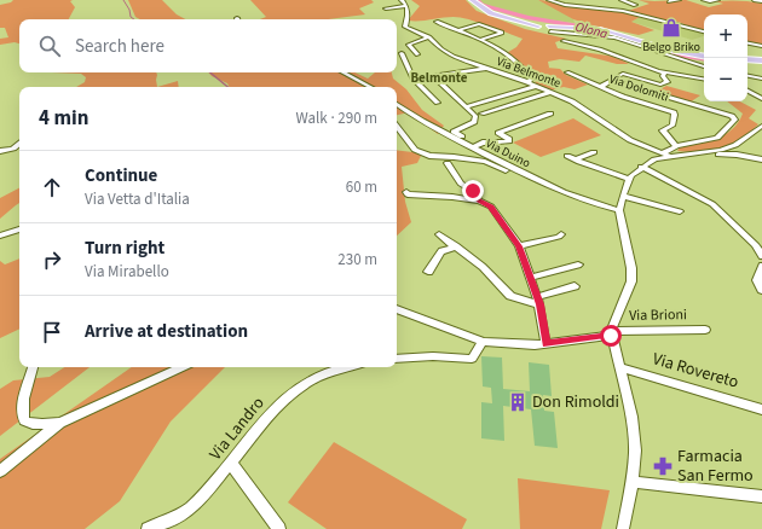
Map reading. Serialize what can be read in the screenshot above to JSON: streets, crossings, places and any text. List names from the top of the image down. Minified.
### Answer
{"streets":{"street":["Via Belmonte","Via Dolomiti","Via Duino","Via Brioni","Via Rovereto","Via Landro"]},"districts":["Belmonte"],"water":["Olona"],"places":{"shop":["Belgo Briko"],"building":["Don Rimoldi"],"pharmacy":["Farmacia San Fermo"]},"page":{"map_buttons":["+","−"],"search":"Search here","heading":["4 min","Walk · 290 m"],"list":[["Continue","Via Vetta d'Italia","60 m"],["Turn right","Via Mirabello","230 m"],"Arrive at destination"]}}
